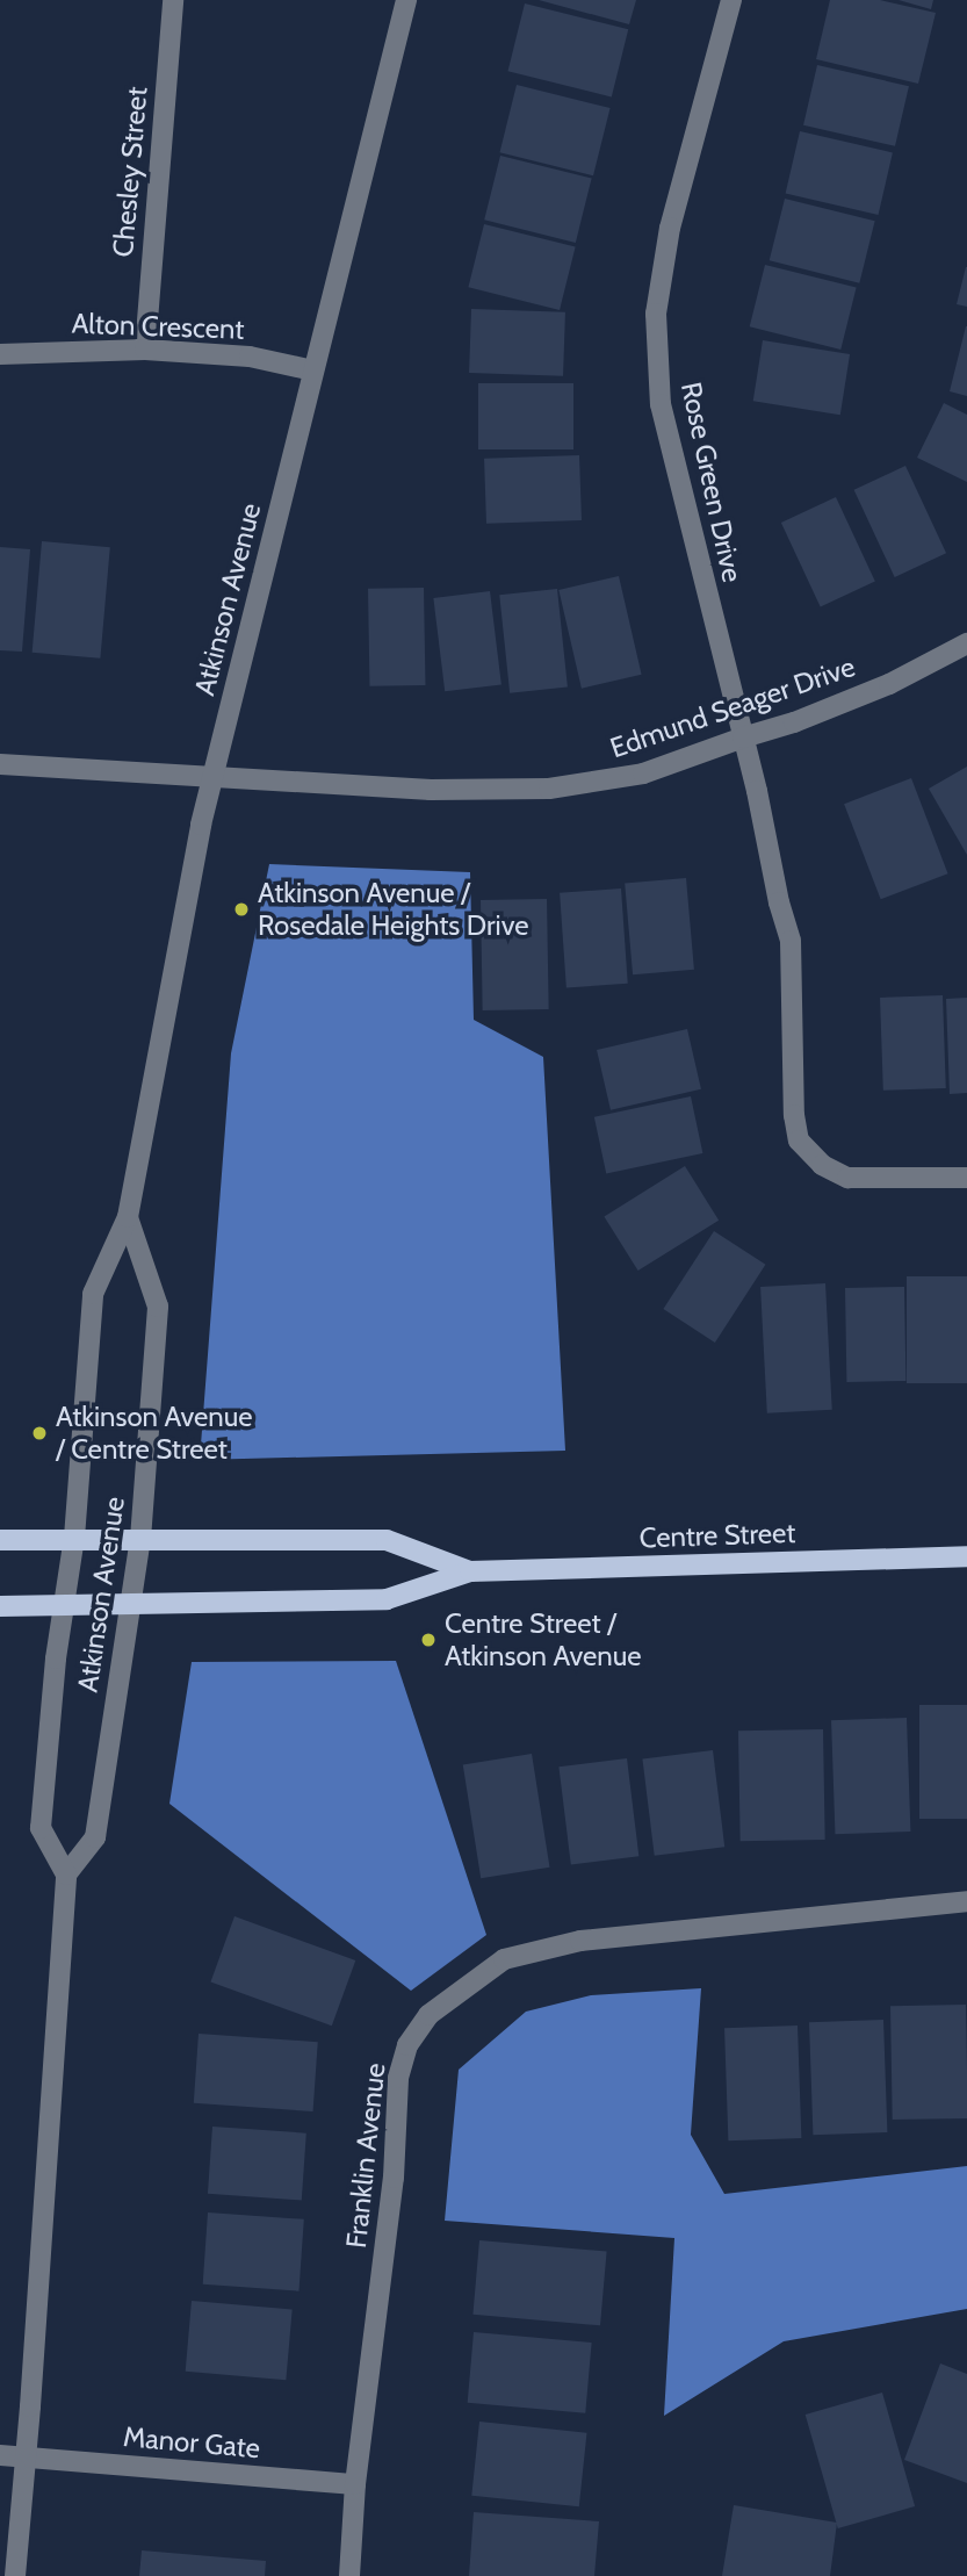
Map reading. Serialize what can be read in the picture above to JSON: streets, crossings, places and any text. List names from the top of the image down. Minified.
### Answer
{"streets":{"main road":["Centre Street"],"street":["Chesley Street","Alton Crescent","Rose Green Drive","Atkinson Avenue","Edmund Seager Drive","Franklin Avenue","Manor Gate"]},"crossings":[["Chesley Street","Alton Crescent"],["Alton Crescent","Atkinson Avenue"],["Rose Green Drive","Edmund Seager Drive"],["Atkinson Avenue","Edmund Seager Drive"],["Atkinson Avenue","Centre Street"],["Franklin Avenue","Manor Gate"]],"places":["Atkinson Avenue / Rosedale Heights Drive","Atkinson Avenue / Centre Street","Centre Street / Atkinson Avenue"]}
